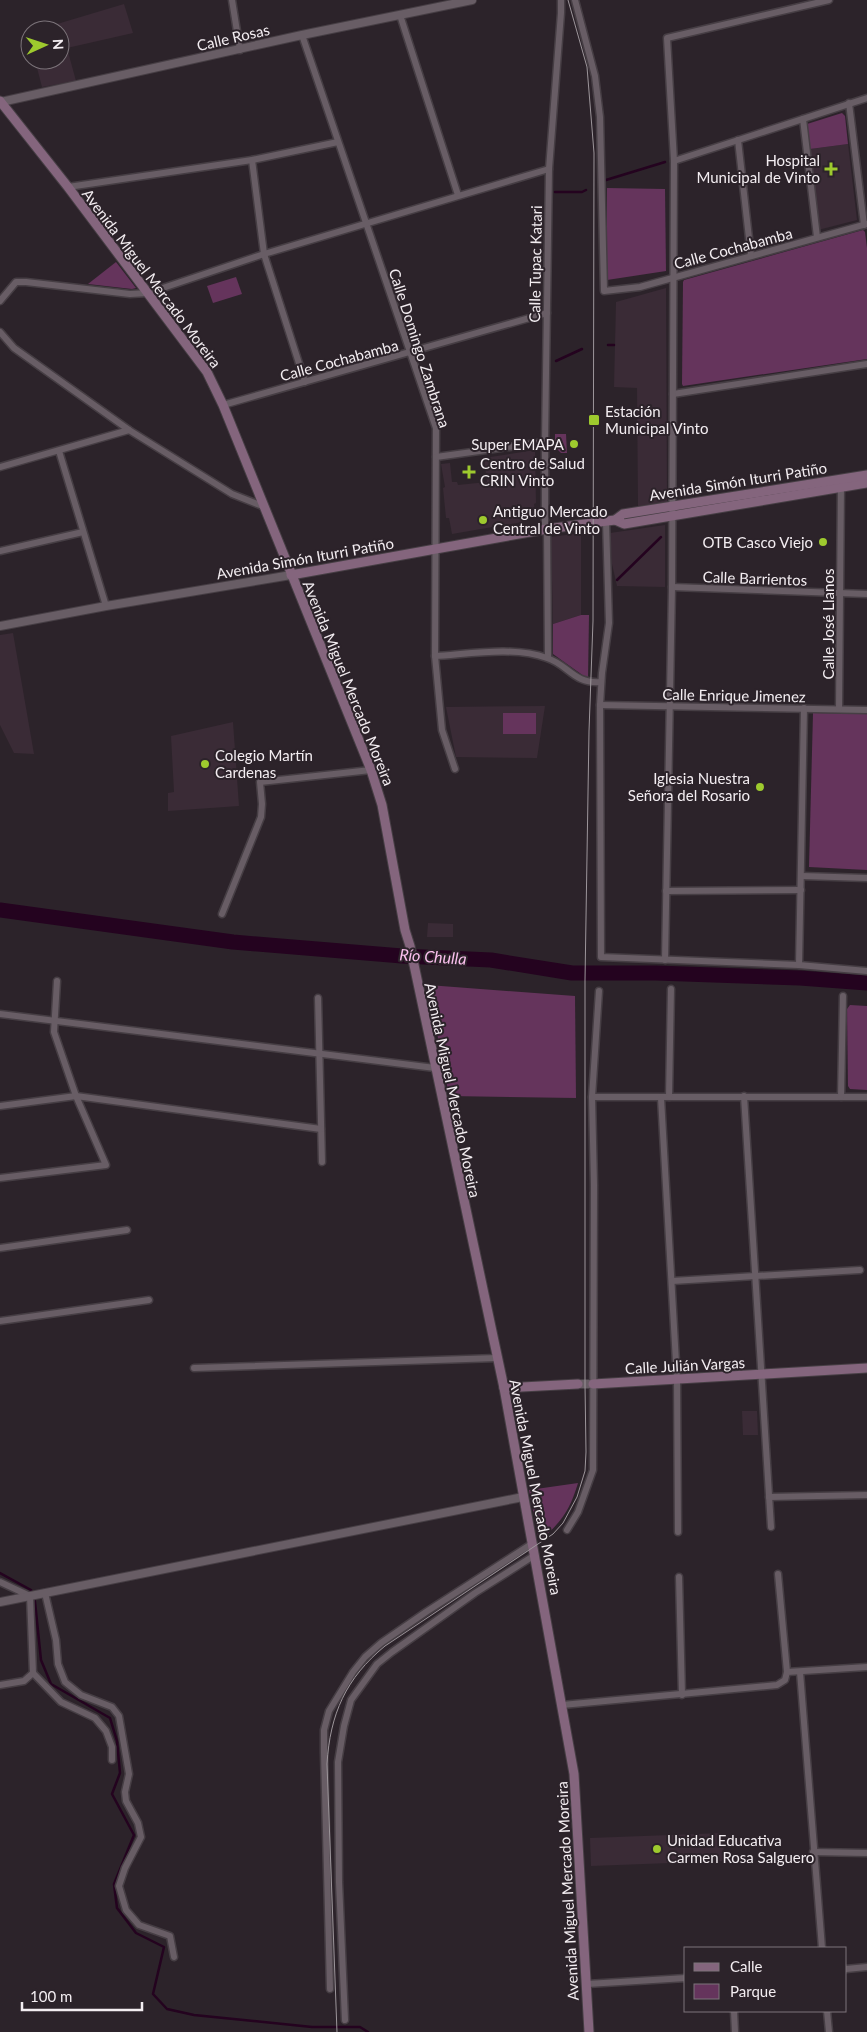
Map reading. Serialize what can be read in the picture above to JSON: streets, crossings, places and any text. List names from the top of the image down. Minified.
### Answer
{"streets":{"main road":["Avenida Miguel Mercado Moreira","Avenida Simón Iturri Patiño","Calle Julián Vargas"],"street":["Calle Rosas","Calle Cochabamba","Calle Tupac Katari","Calle Domingo Zambrana","Calle Barrientos","Calle José Llanos","Calle Enrique Jimenez"]},"crossings":[["Calle Rosas","Avenida Miguel Mercado Moreira"],["Calle Rosas","Calle Domingo Zambrana"],["Calle Cochabamba","Calle Tupac Katari"],["Calle Cochabamba","Avenida Miguel Mercado Moreira"],["Calle Cochabamba","Calle Domingo Zambrana"],["Calle Tupac Katari","Avenida Simón Iturri Patiño"],["Avenida Miguel Mercado Moreira","Avenida Simón Iturri Patiño"],["Avenida Miguel Mercado Moreira","Calle Julián Vargas"],["Calle Domingo Zambrana","Avenida Simón Iturri Patiño"],["Avenida Simón Iturri Patiño","Calle José Llanos"],["Calle Barrientos","Calle José Llanos"],["Calle José Llanos","Calle Enrique Jimenez"]],"water":["Río Chulla"],"places":{"health":["Hospital Municipal de Vinto","Centro de Salud CRIN Vinto"],"transit":["Estación Municipal Vinto"],"other":["Super EMAPA","Antiguo Mercado Central de Vinto","OTB Casco Viejo","Colegio Martín Cardenas","Iglesia Nuestra Señora del Rosario","Unidad Educativa Carmen Rosa Salguero"]},"legend":["Calle","Parque"],"scale_bar":"100 m","north":"right"}
